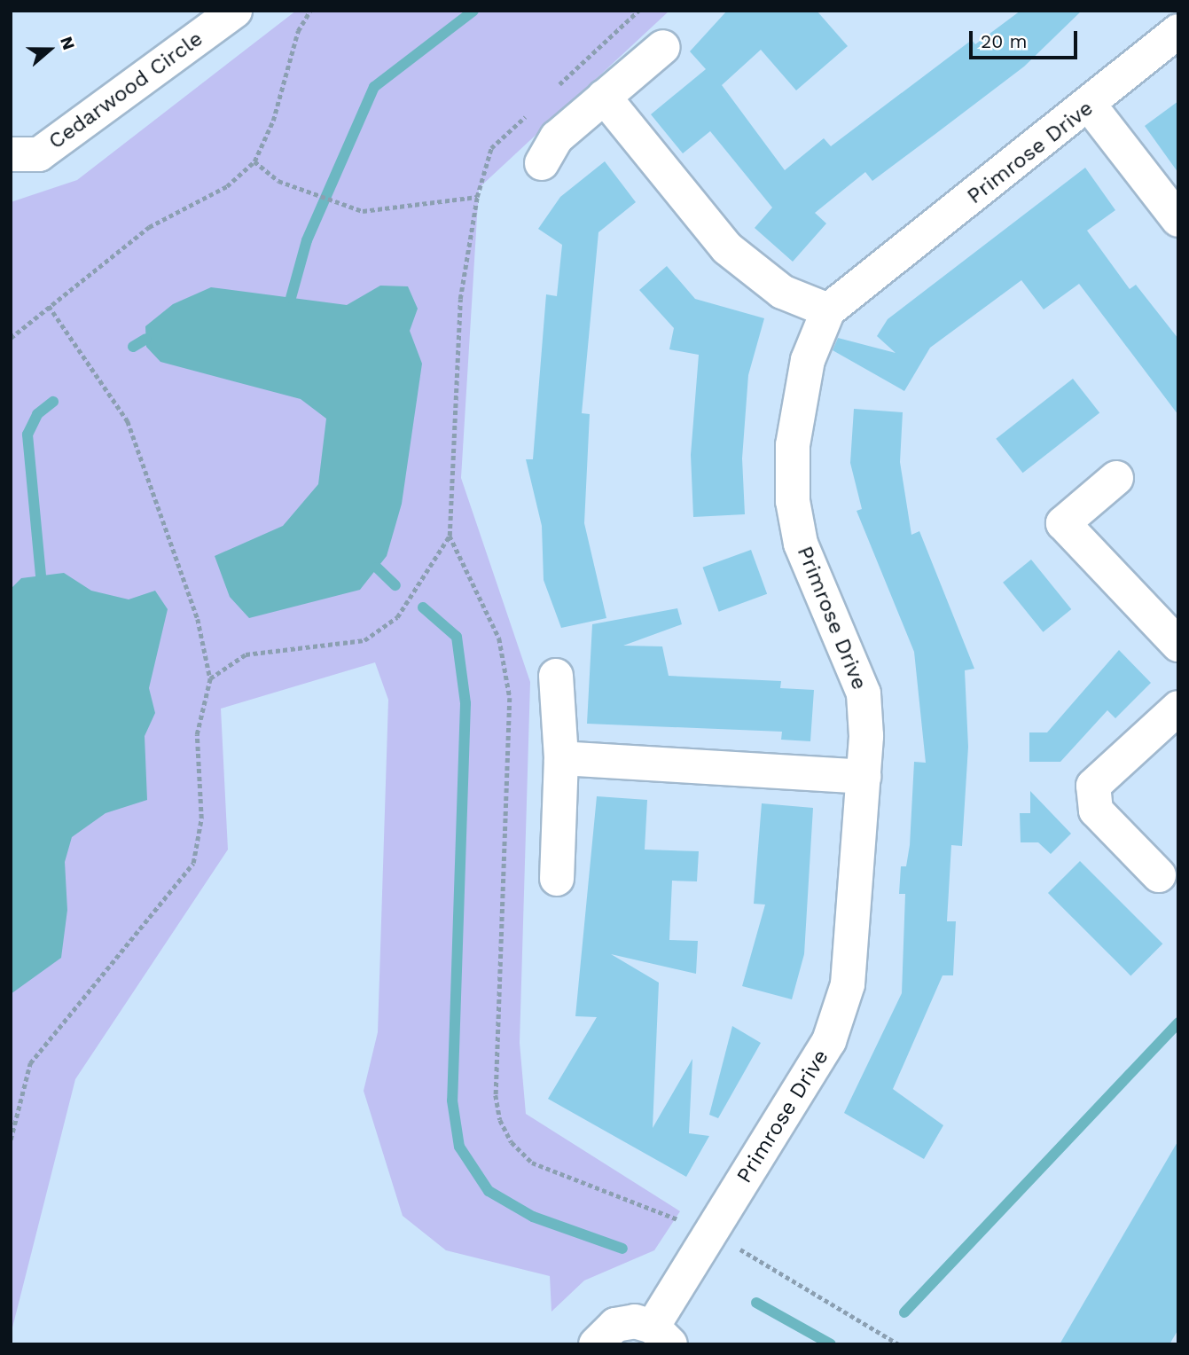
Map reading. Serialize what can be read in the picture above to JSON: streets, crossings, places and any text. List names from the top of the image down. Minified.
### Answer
{"streets":{"street":["Cedarwood Circle","Primrose Drive"]},"scale_bar":"20 m","north":"right"}
